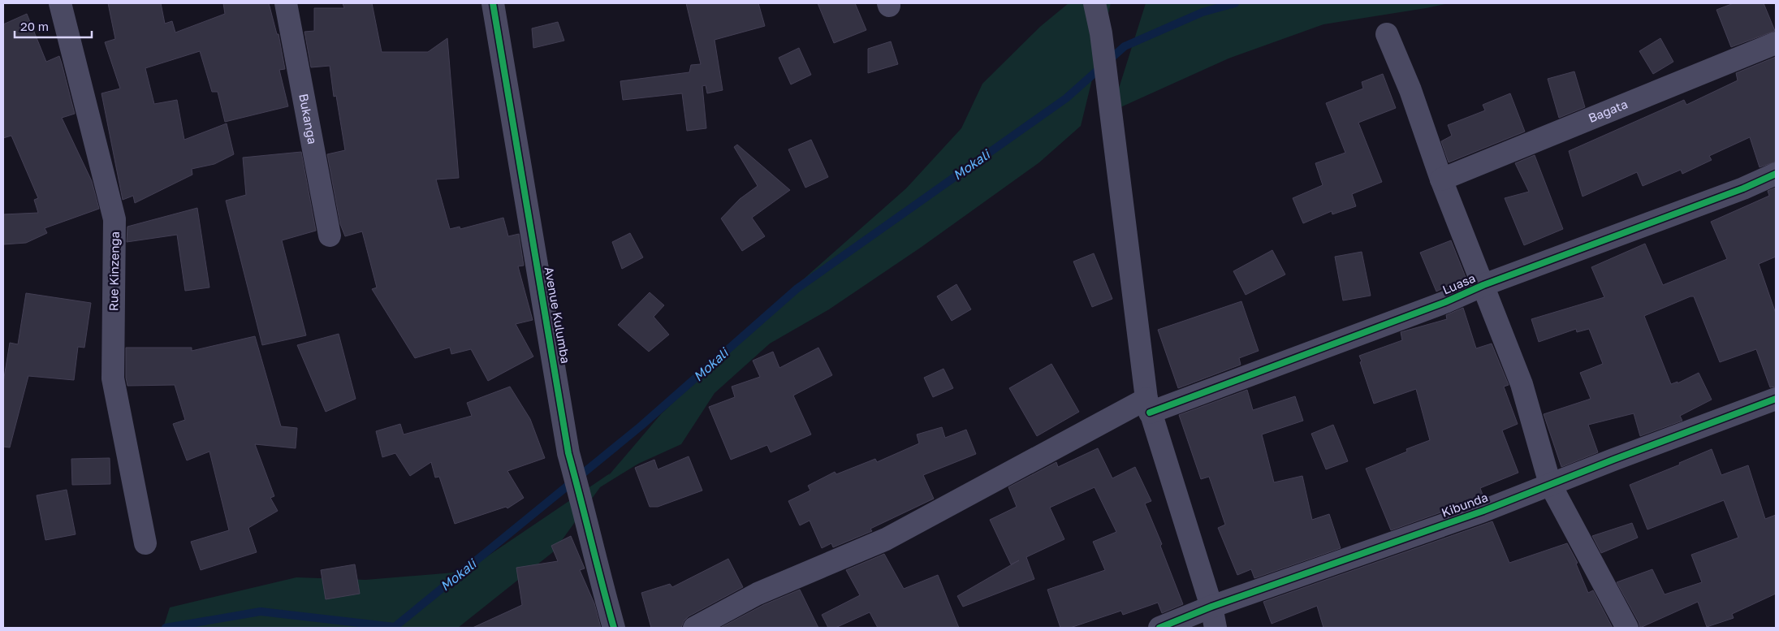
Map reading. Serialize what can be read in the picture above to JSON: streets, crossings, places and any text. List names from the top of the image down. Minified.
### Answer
{"streets":{"street":["Bagata","Bukanga","Rue Kinzenga","Luasa","Avenue Kulumba","Kibunda"]},"water":["Mokali"],"scale_bar":"20 m"}
